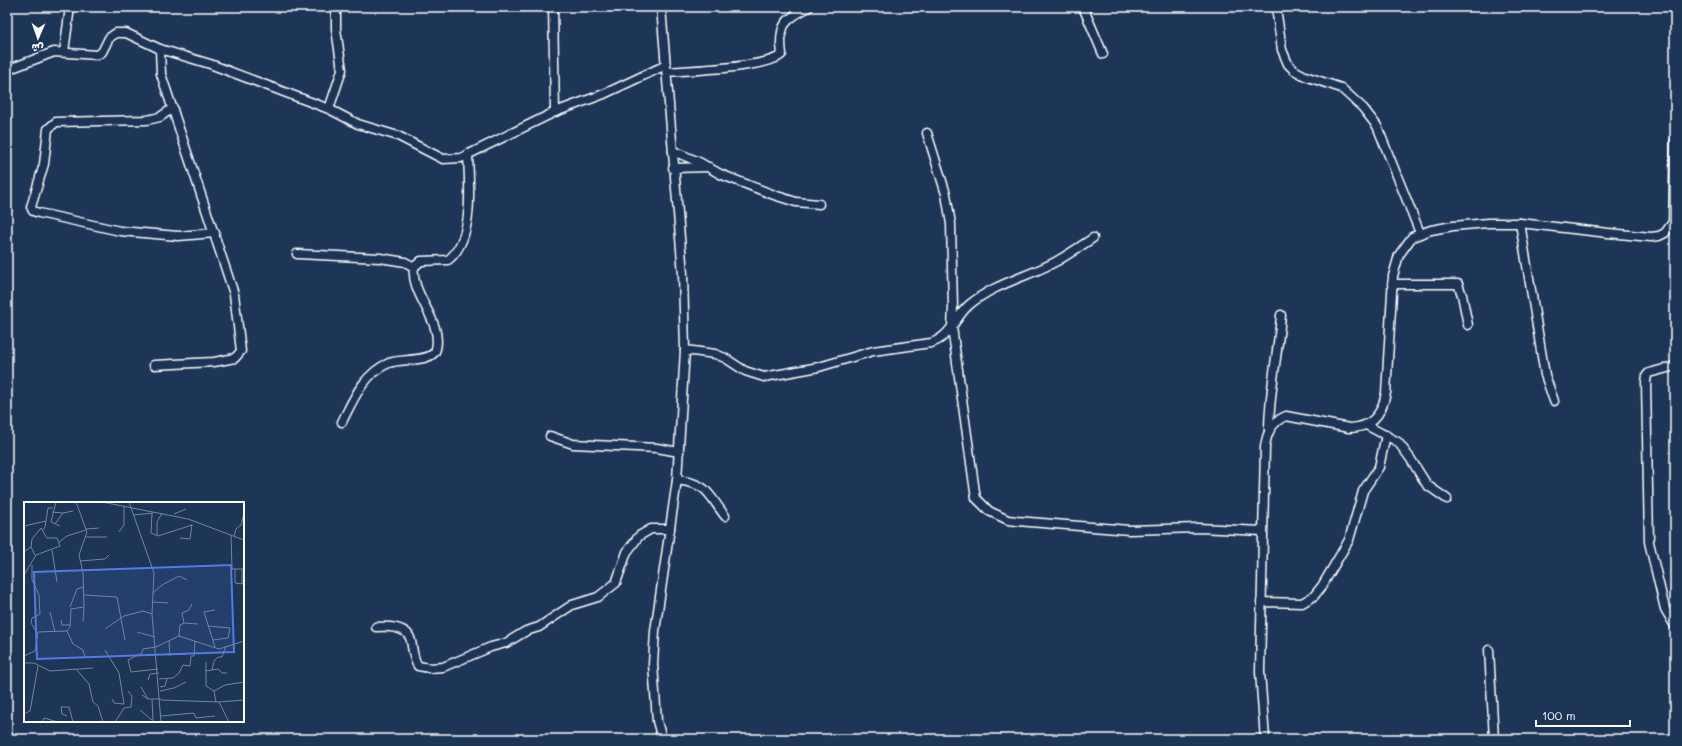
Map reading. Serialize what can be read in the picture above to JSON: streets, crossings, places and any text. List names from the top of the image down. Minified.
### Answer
{"scale_bar":"100 m","north":"bottom"}
